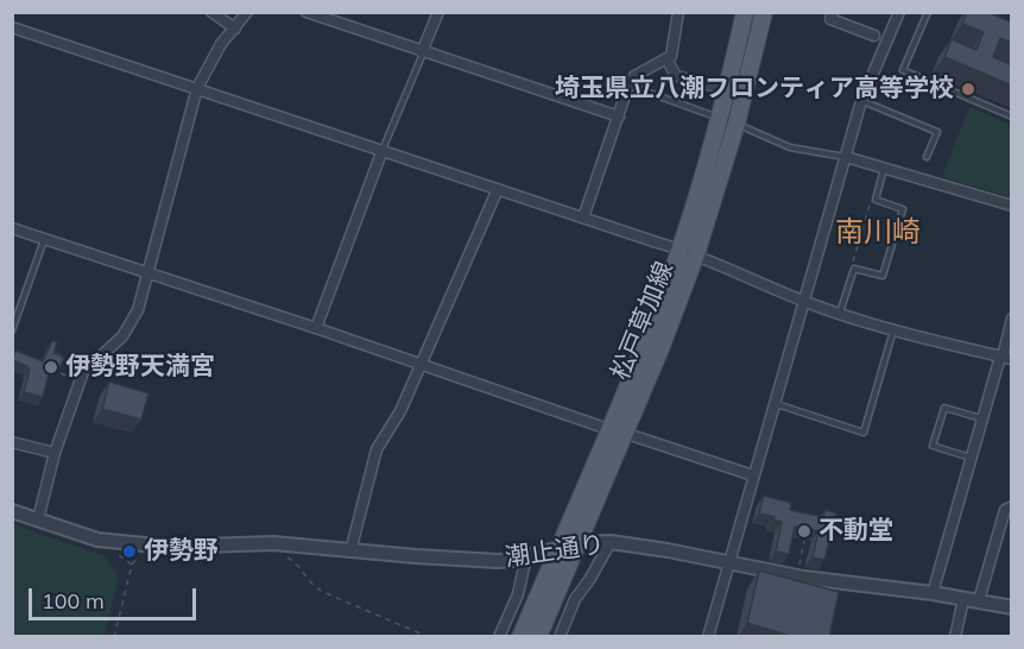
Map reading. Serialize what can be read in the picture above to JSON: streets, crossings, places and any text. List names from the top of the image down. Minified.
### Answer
{"streets":{"main road":["松戸草加線"],"street":["潮止通り"]},"crossings":[["松戸草加線","潮止通り"]],"districts":["南川崎"],"places":["埼玉県立八潮フロンティア高等学校","伊勢野天満宮","不動堂","伊勢野"],"scale_bar":"100 m"}
